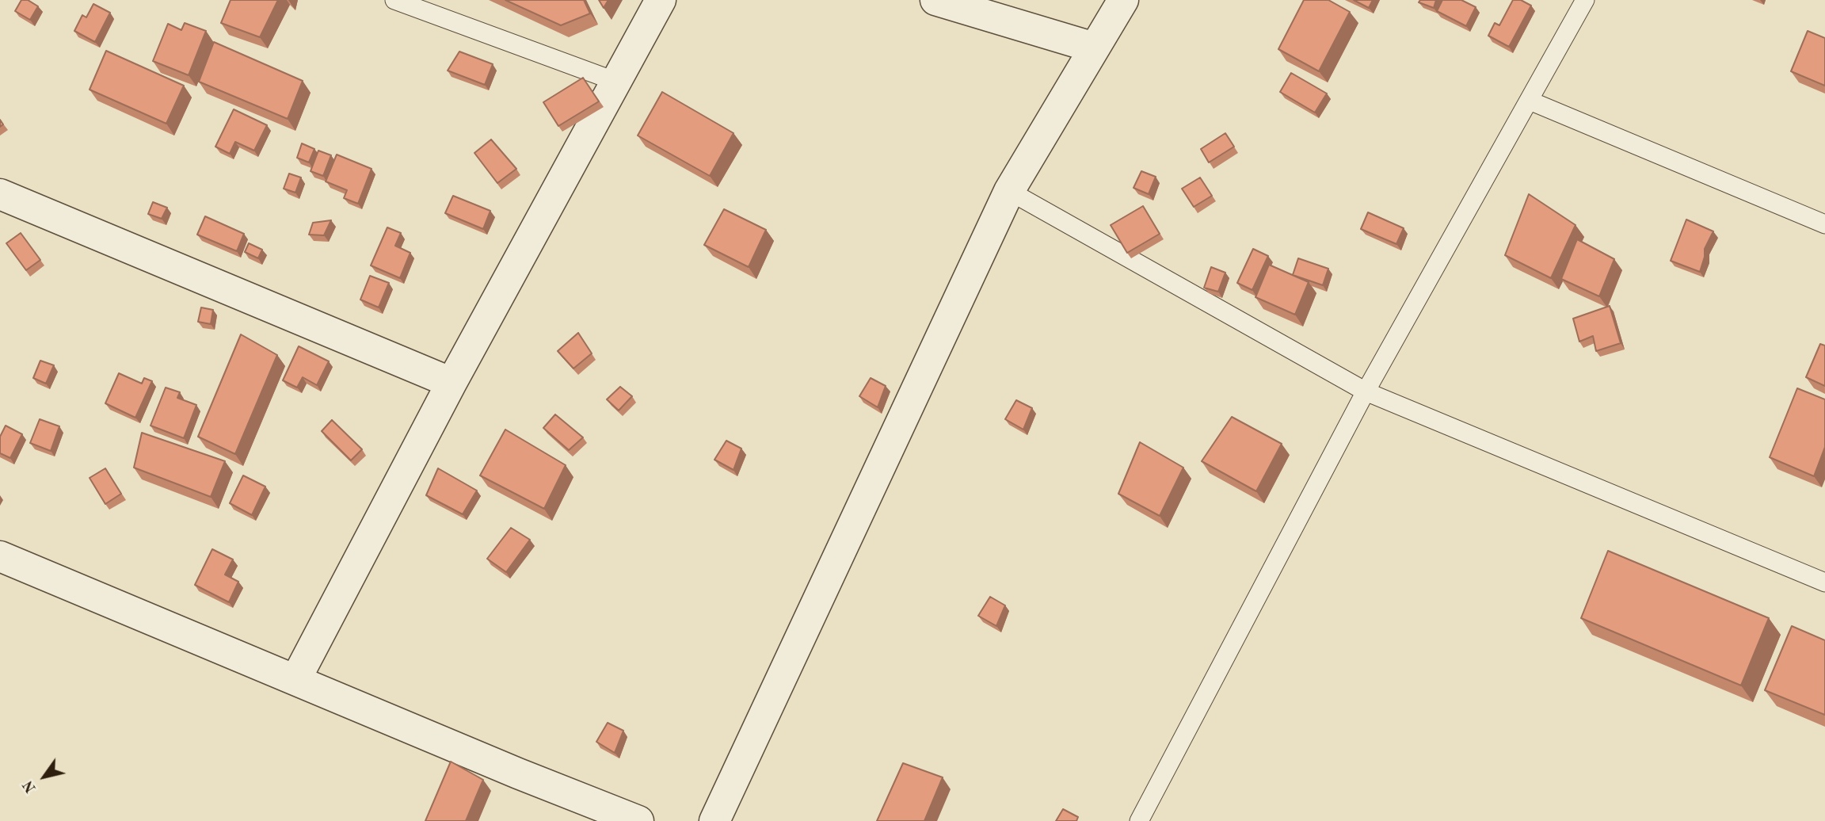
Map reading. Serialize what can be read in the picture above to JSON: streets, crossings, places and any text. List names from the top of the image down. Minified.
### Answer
{"north":"bottom left"}
